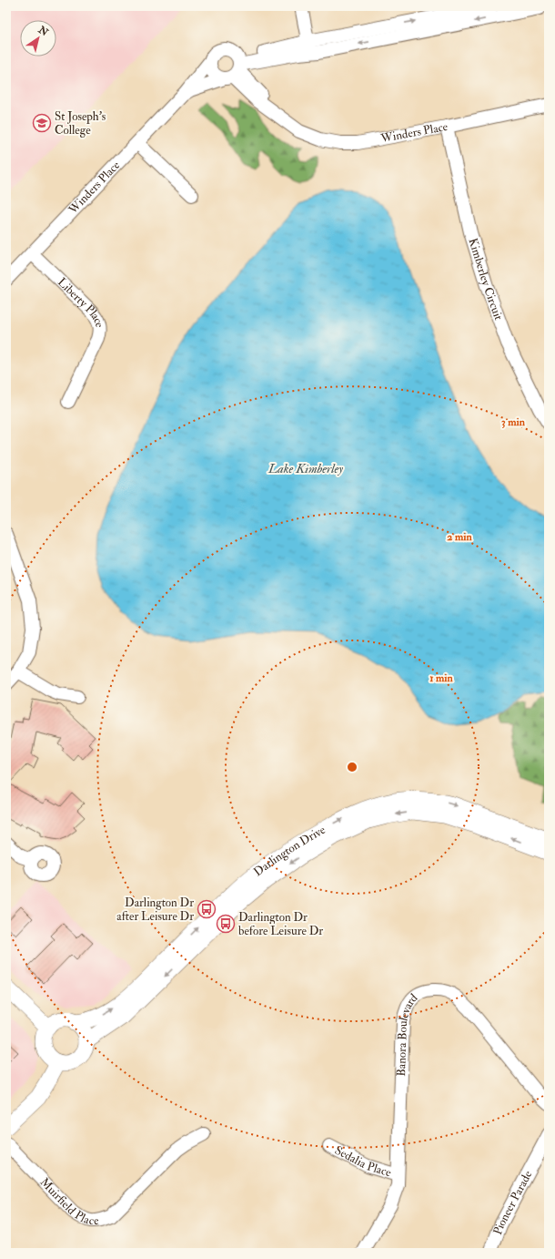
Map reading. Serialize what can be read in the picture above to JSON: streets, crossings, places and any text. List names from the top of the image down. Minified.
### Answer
{"streets":{"street":["Winders Place","Kimberley Circuit","Liberty Place","Darlington Drive","Banora Boulevard","Sedalia Place","Muirfield Place","Pioneer Parade"]},"crossings":[["Winders Place","Kimberley Circuit"],["Winders Place","Liberty Place"],["Banora Boulevard","Sedalia Place"]],"water":["Lake Kimberley"],"places":{"school or university":["St Joseph's College"],"bus stop":["Darlington Dr after Leisure Dr","Darlington Dr before Leisure Dr"]},"north":"top right","rings":["3 min","2 min","1 min"]}
